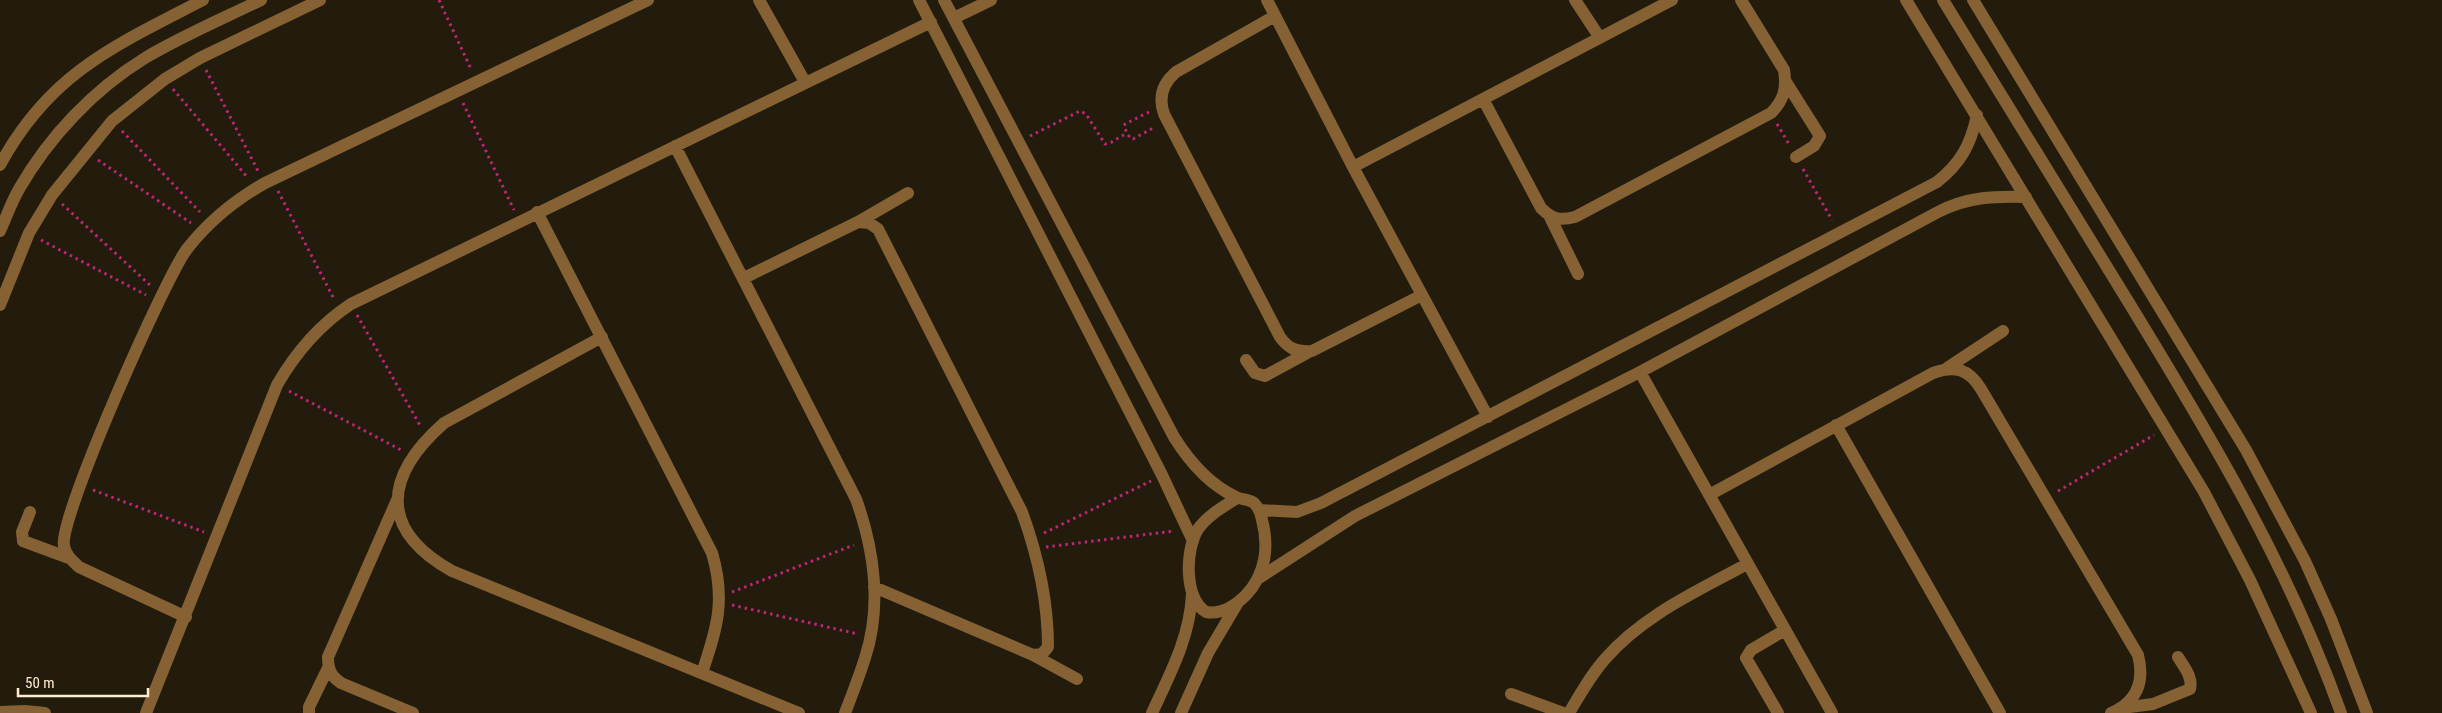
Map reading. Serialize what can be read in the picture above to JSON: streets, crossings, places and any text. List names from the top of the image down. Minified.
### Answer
{"scale_bar":"50 m"}
